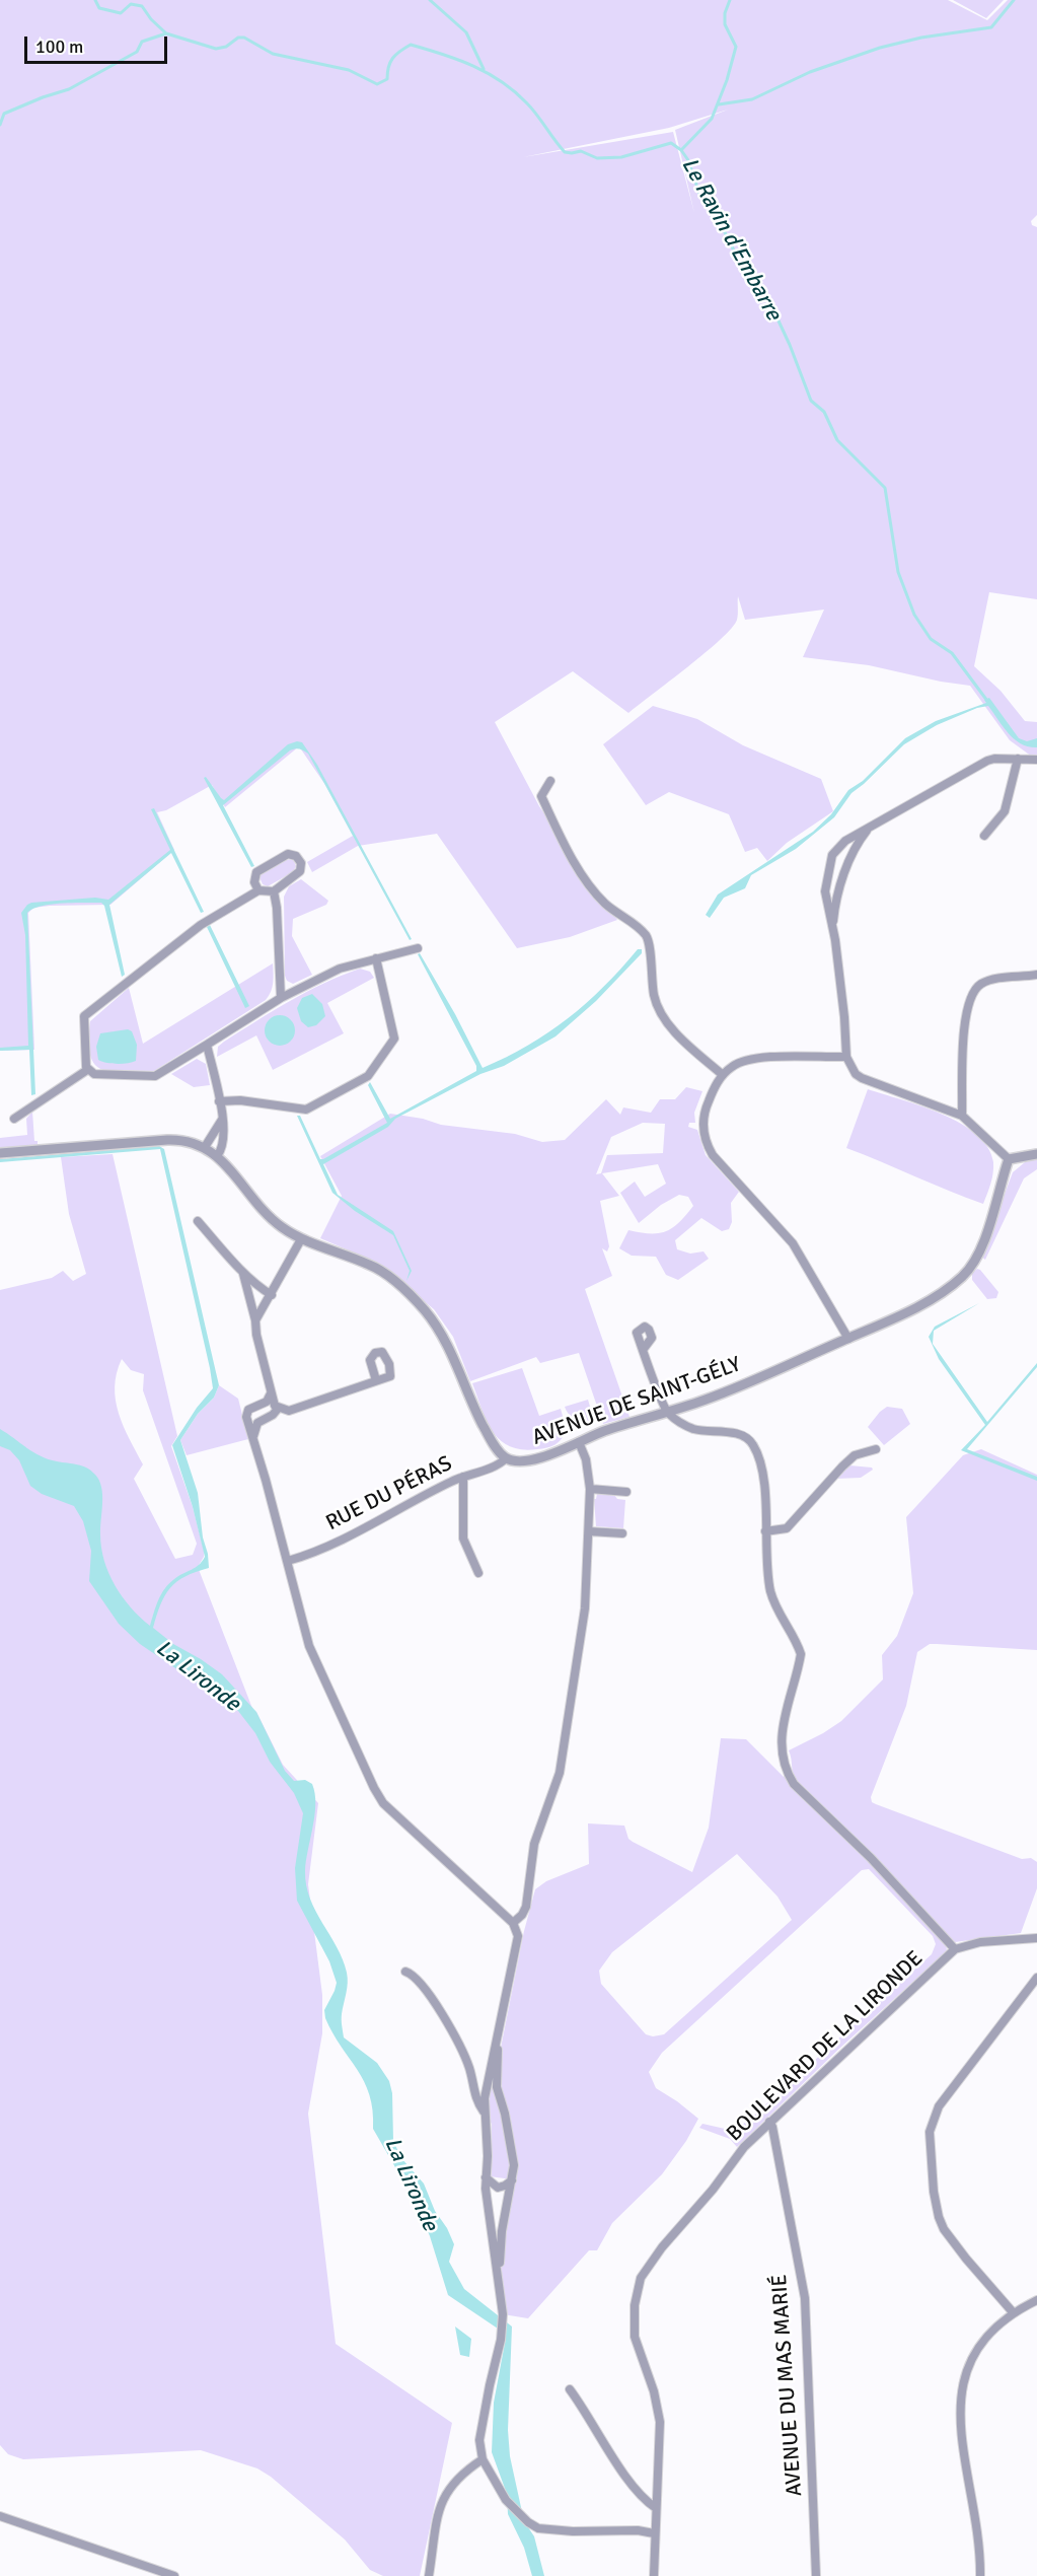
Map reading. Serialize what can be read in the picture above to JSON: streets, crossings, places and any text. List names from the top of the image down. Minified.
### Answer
{"streets":{"street":["AVENUE DE SAINT-GÉLY","RUE DU PÉRAS","BOULEVARD DE LA LIRONDE","AVENUE DU MAS MARIÉ"]},"crossings":[["AVENUE DE SAINT-GÉLY","RUE DU PÉRAS"],["BOULEVARD DE LA LIRONDE","AVENUE DU MAS MARIÉ"]],"water":["Le Ravin d'Embarre","La Lironde"],"scale_bar":"100 m"}
